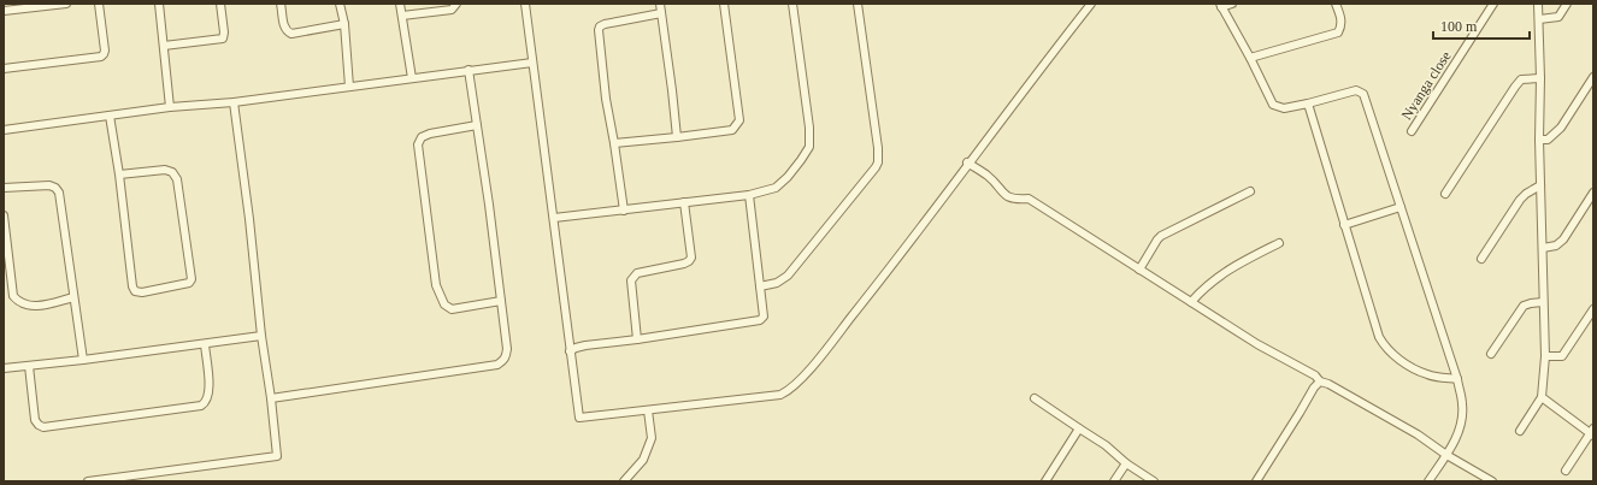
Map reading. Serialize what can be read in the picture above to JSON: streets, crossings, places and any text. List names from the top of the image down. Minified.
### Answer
{"streets":{"street":["Nyanga close"]},"scale_bar":"100 m"}
